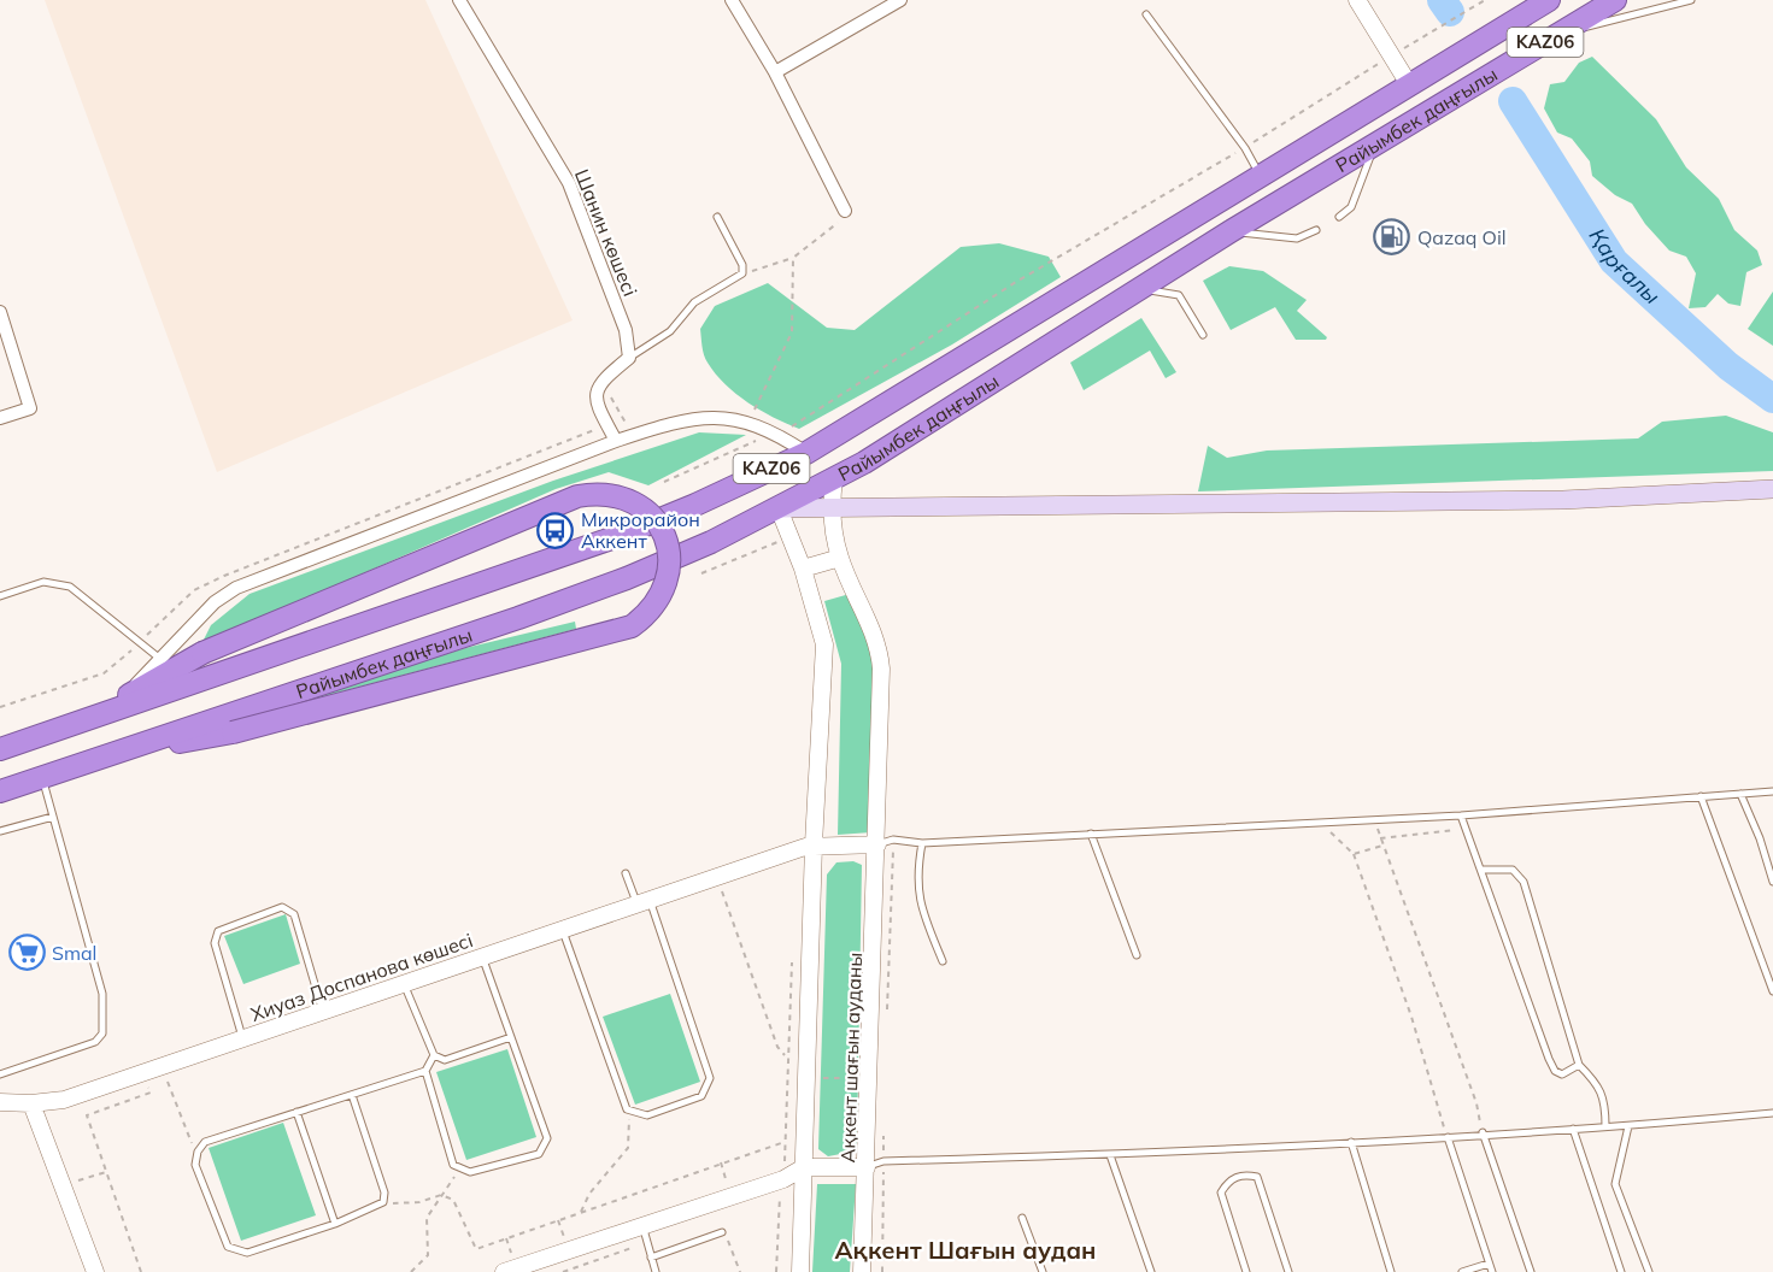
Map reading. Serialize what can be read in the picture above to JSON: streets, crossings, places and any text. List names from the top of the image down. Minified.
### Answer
{"streets":{"highway":["KАZ06","Райымбек даңғылы"],"street":["Шанин көшесі","Хиуаз Доспанова көшесі","Ақкент шағын ауданы"]},"crossings":[["Райымбек даңғылы","Ақкент шағын ауданы"],["Хиуаз Доспанова көшесі","Ақкент шағын ауданы"]],"districts":["Ақкент Шағын аудан"],"water":["Қарғалы"],"places":{"fuel station":["Qazaq Oil"],"bus stop":["Микрорайон Аккент"],"supermarket":["Smal"]}}
